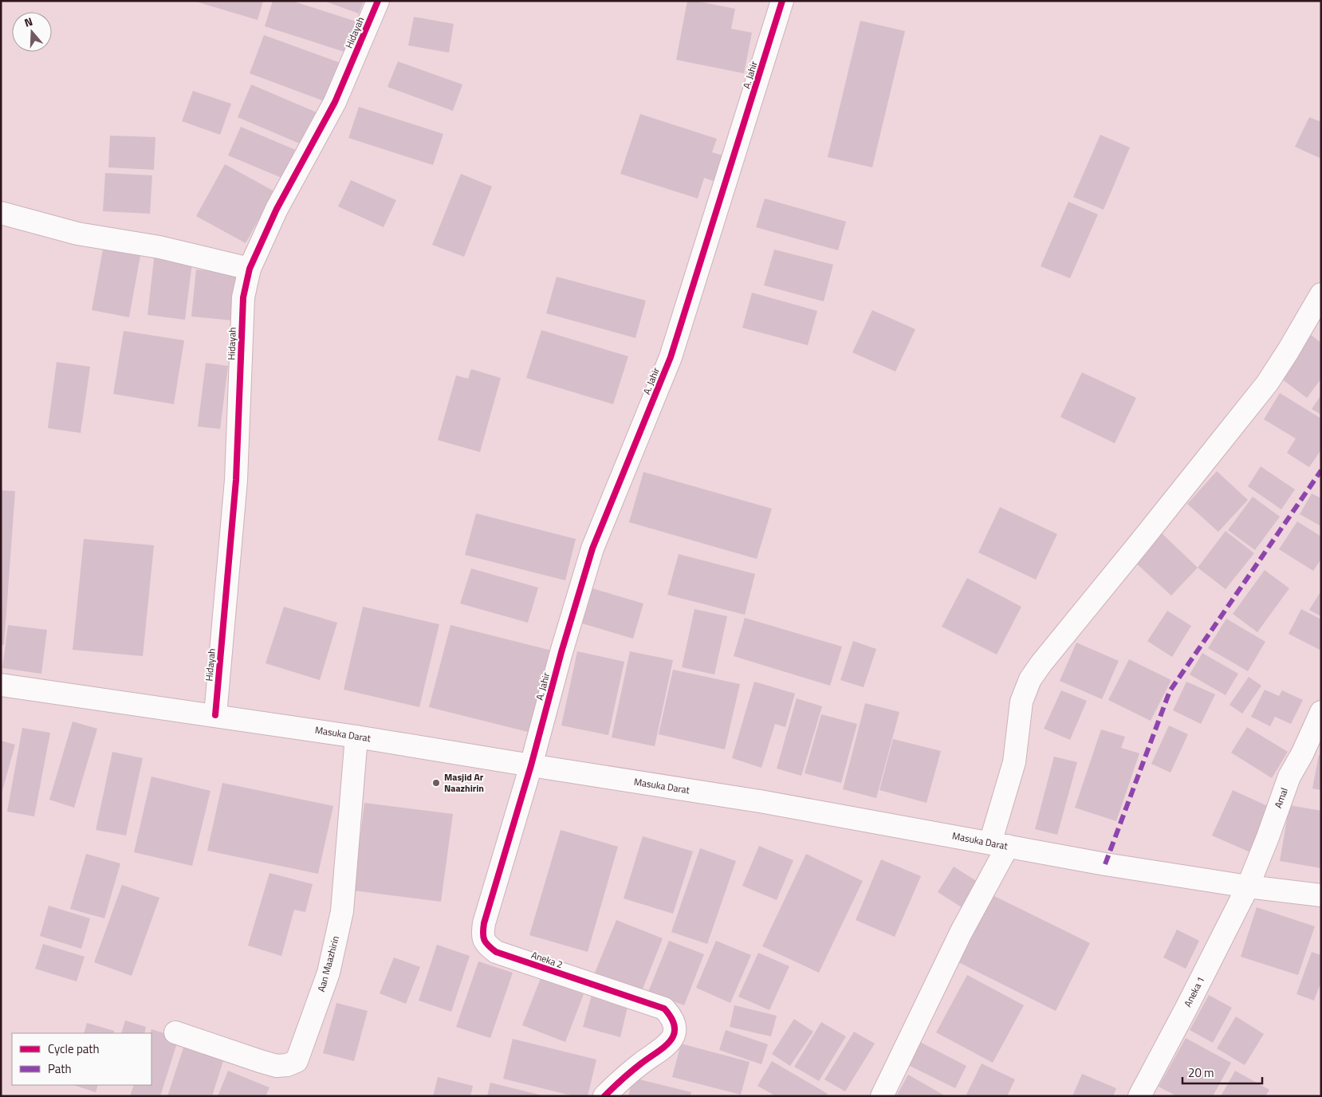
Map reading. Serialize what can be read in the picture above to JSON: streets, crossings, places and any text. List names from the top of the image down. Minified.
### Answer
{"streets":{"street":["Hidayah","A. Jahir","Masuka Darat","Amal","Aneka 2","Aan Maazhirin","Aneka 1"]},"crossings":[["Hidayah","Masuka Darat"],["A. Jahir","Masuka Darat"],["A. Jahir","Aneka 2"],["Masuka Darat","Amal"],["Masuka Darat","Aneka 2"],["Masuka Darat","Aan Maazhirin"],["Masuka Darat","Aneka 1"],["Amal","Aneka 1"]],"places":["Masjid Ar Naazhirin"],"legend":["Cycle path","Path"],"scale_bar":"20 m","north":"top"}
